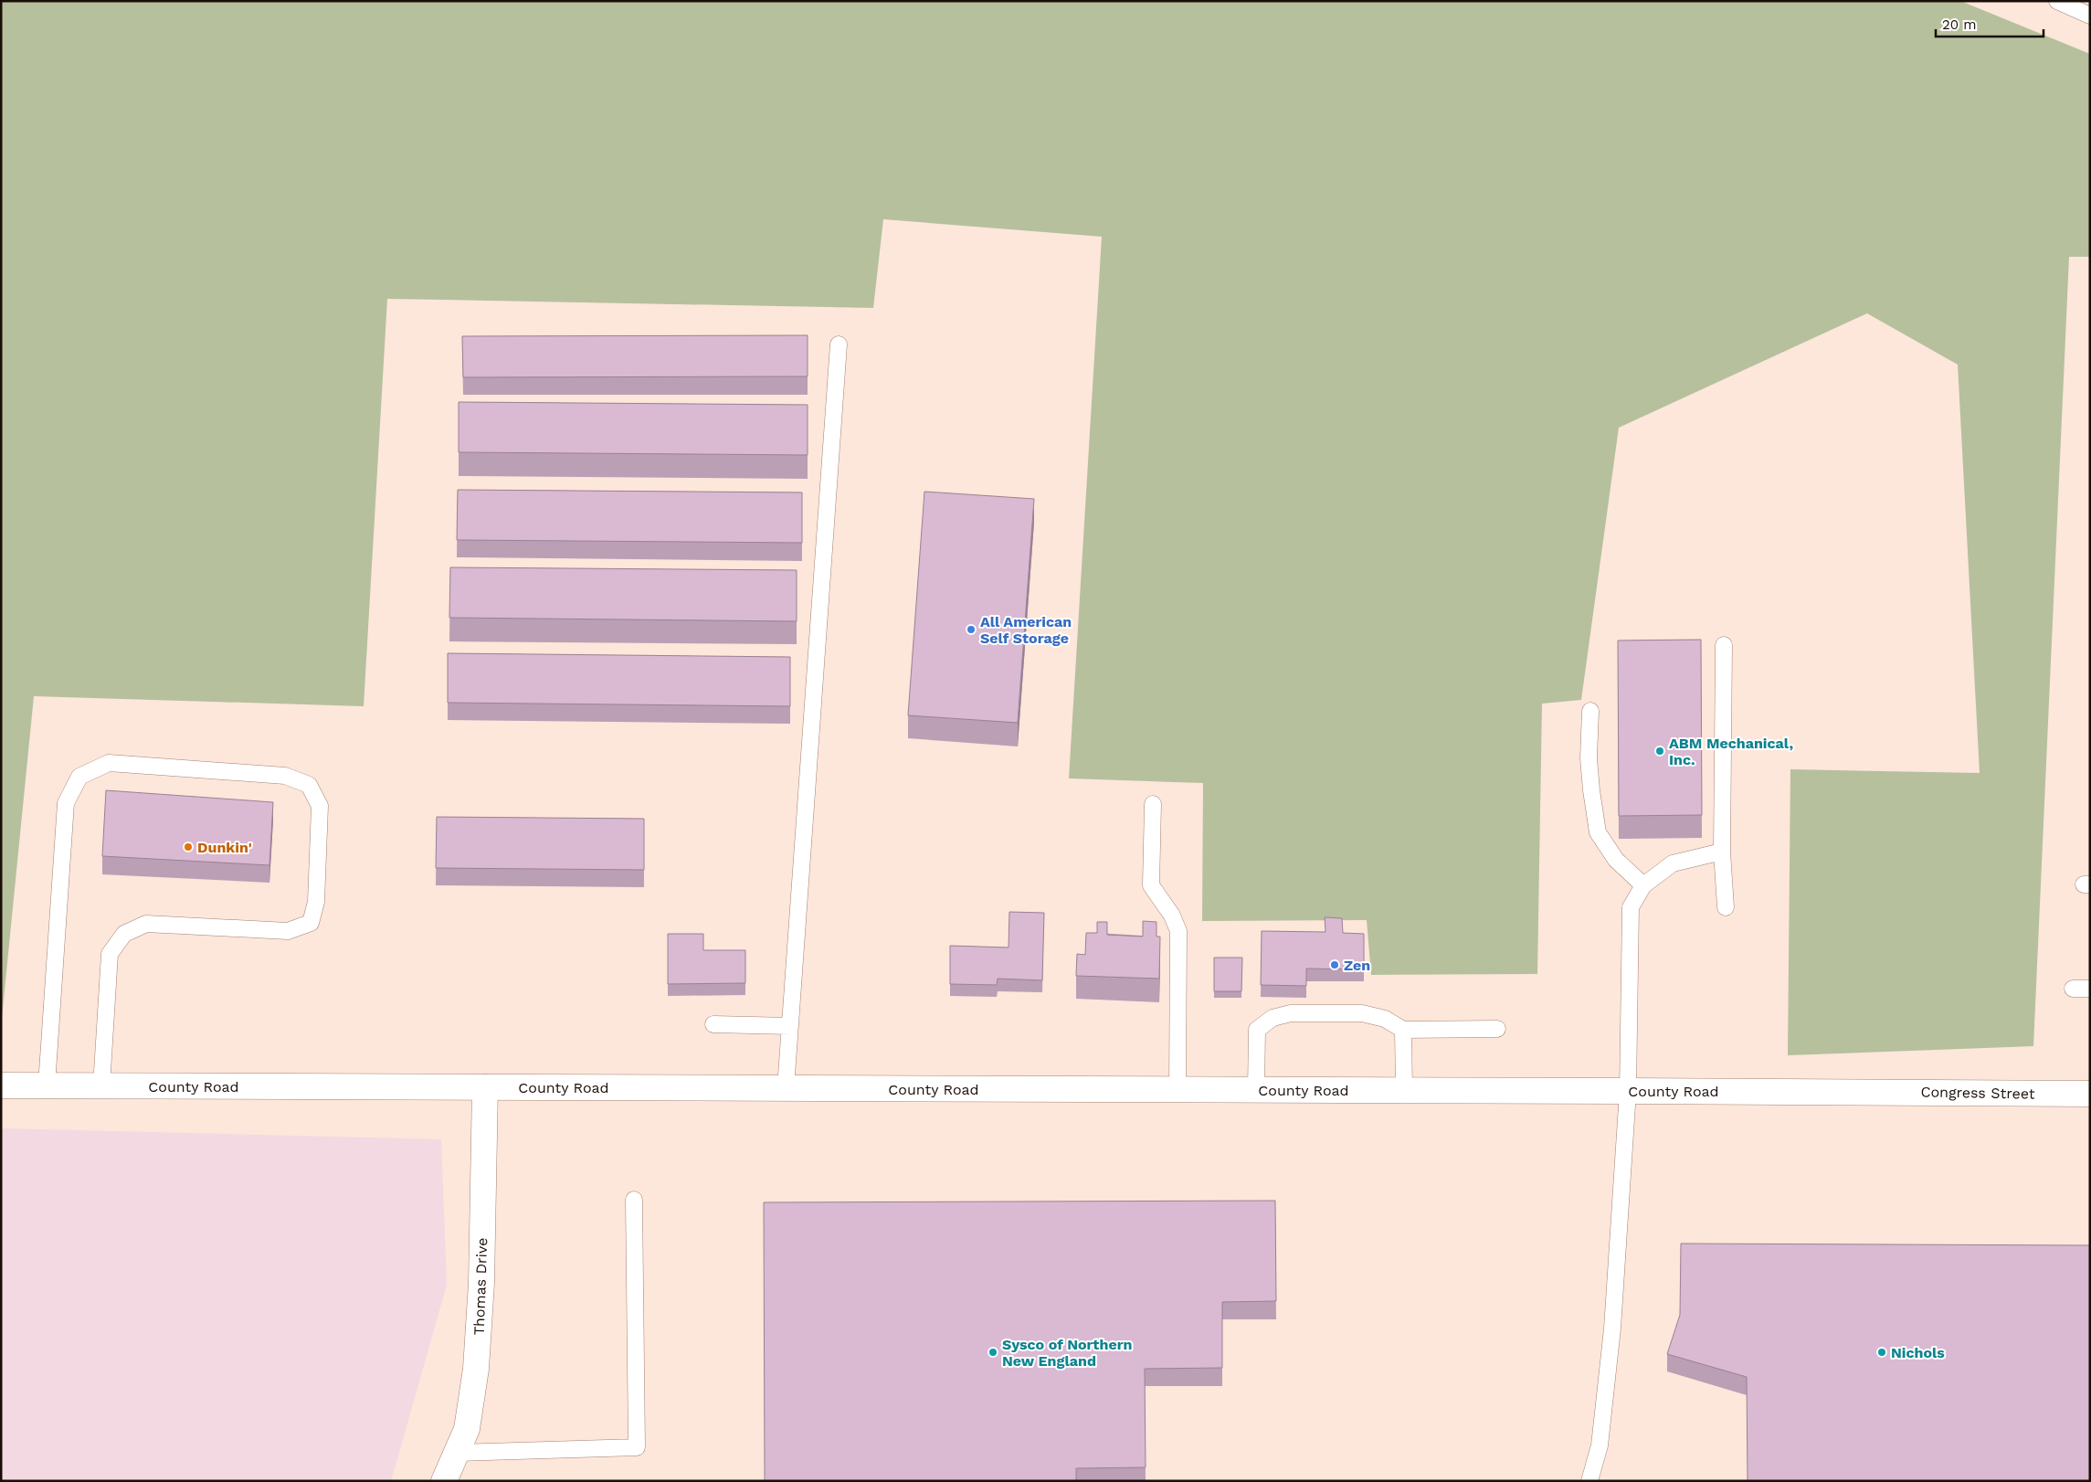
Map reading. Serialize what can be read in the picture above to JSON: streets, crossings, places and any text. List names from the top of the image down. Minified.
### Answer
{"streets":{"main road":["County Road","Congress Street","Thomas Drive"]},"crossings":[["County Road","Congress Street"],["County Road","Thomas Drive"]],"places":["All American Self Storage","ABM Mechanical, Inc.","Dunkin'","Zen","Sysco of Northern New England","Nichols"],"scale_bar":"20 m"}
